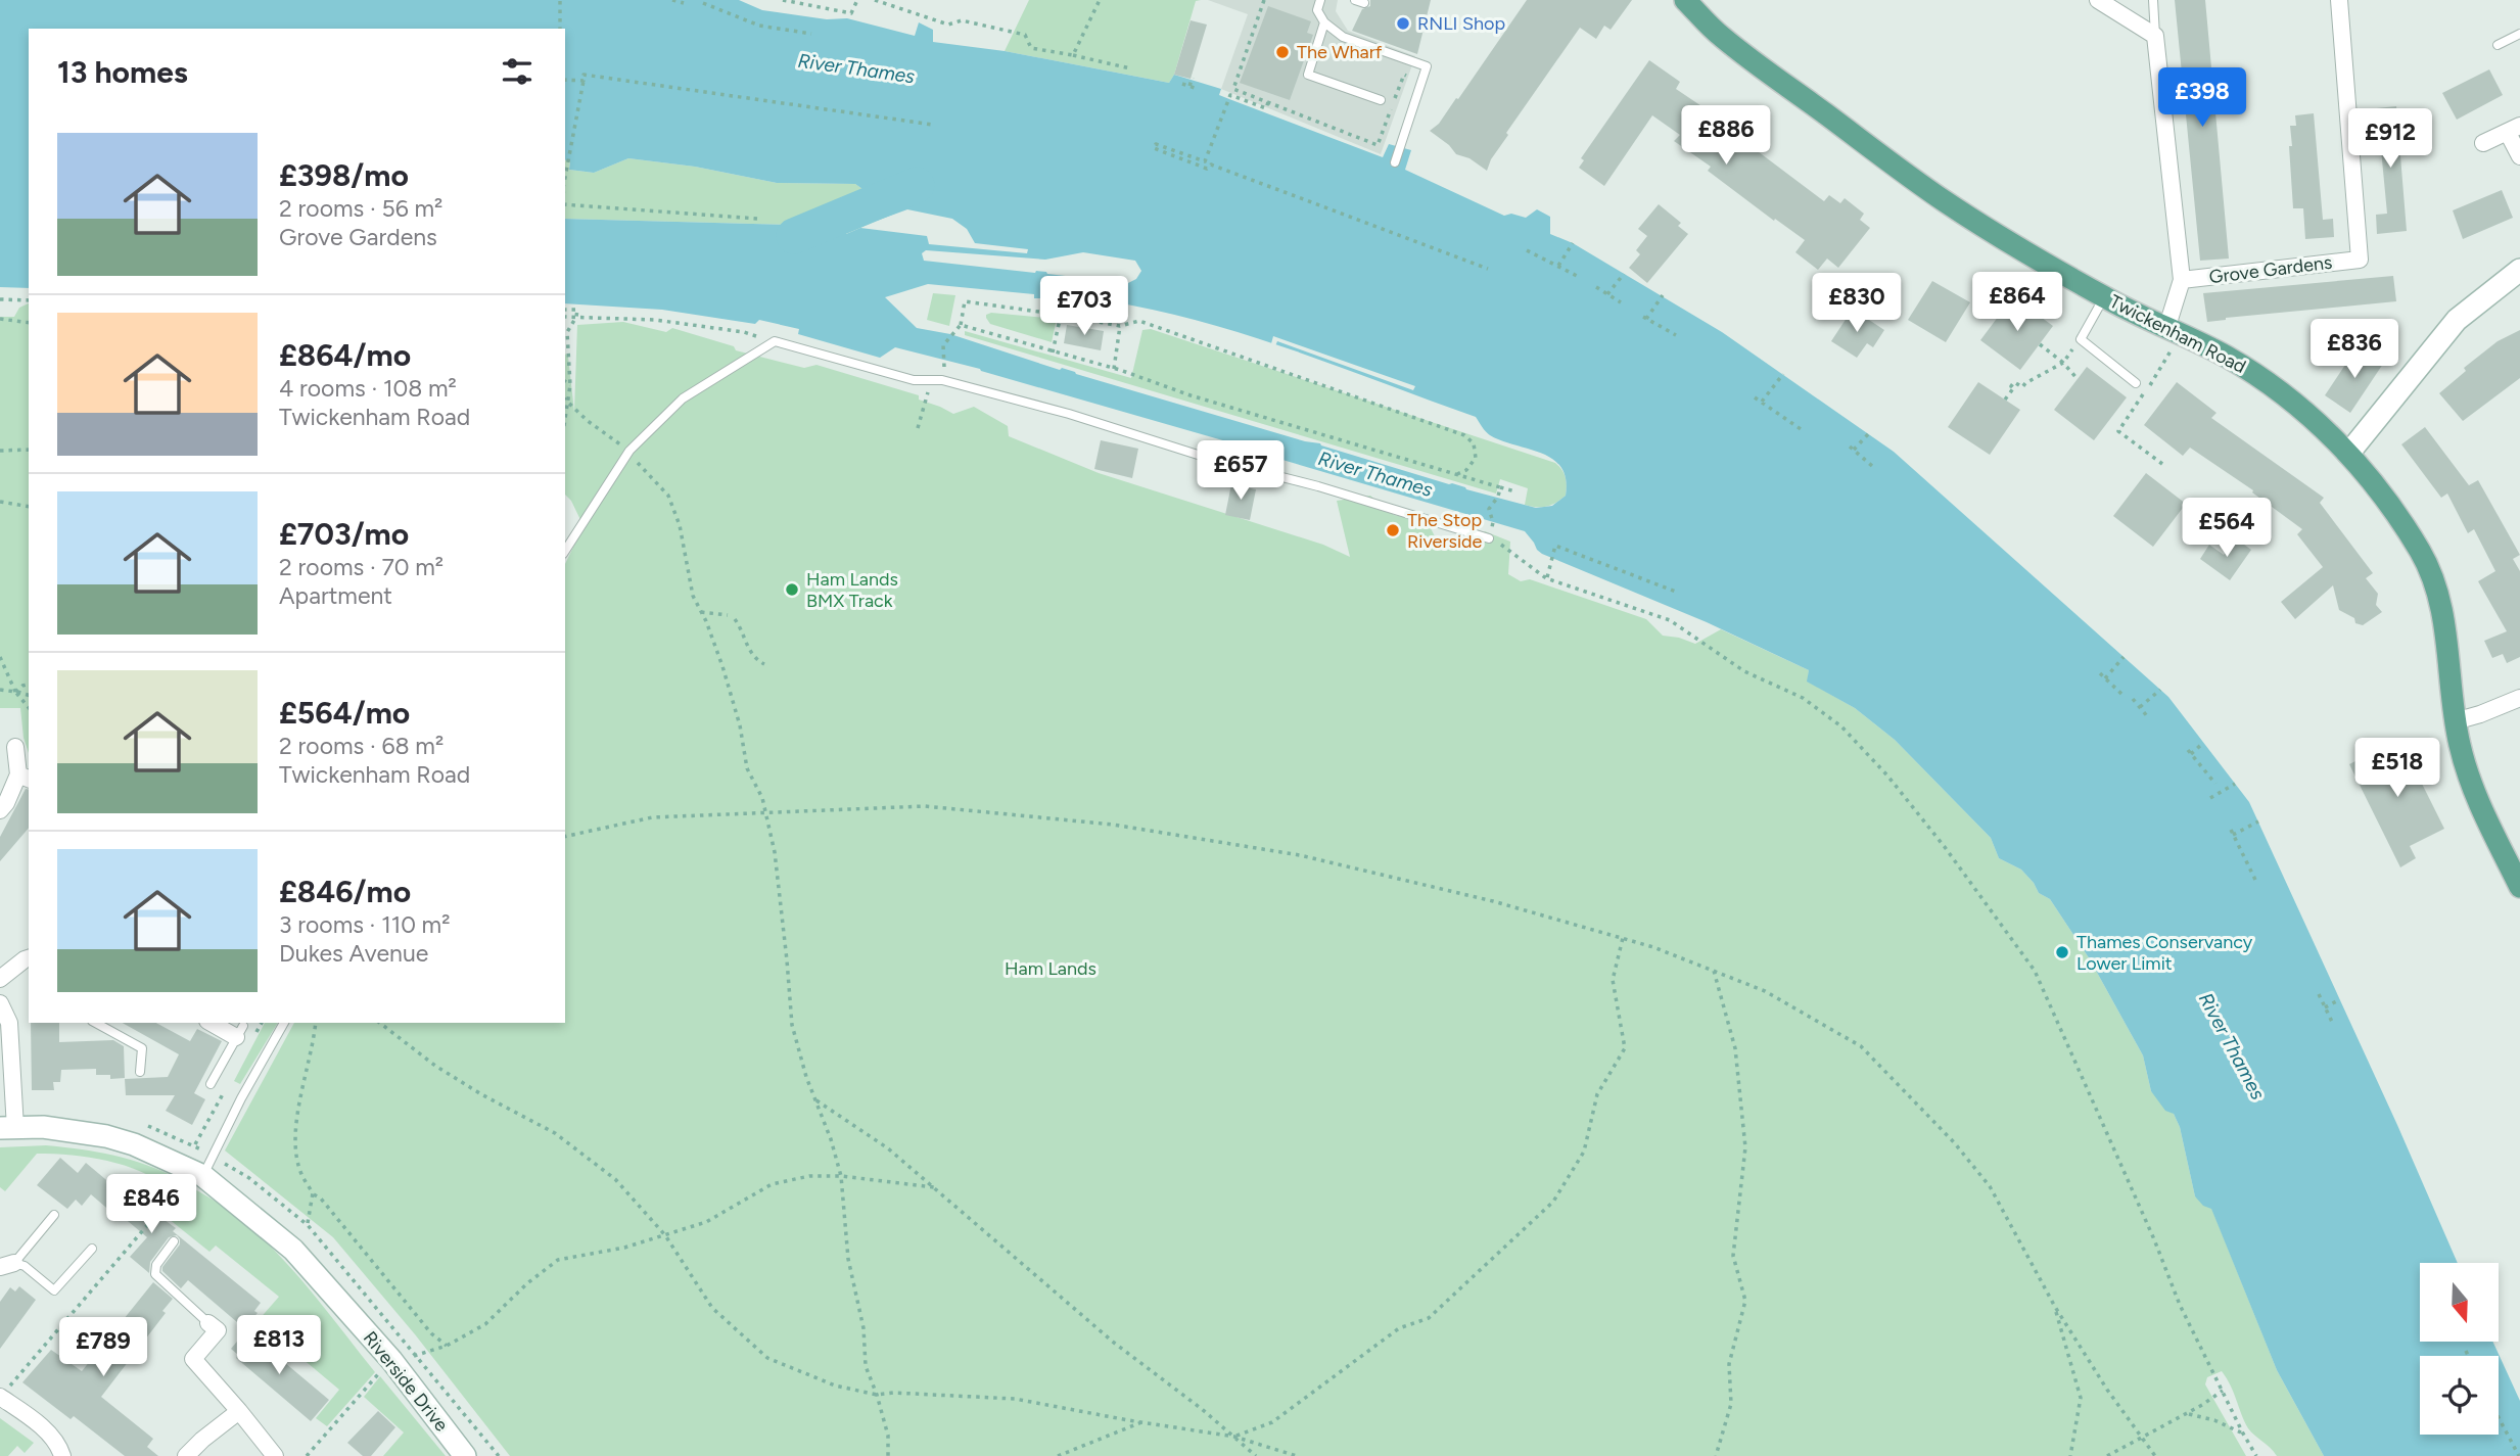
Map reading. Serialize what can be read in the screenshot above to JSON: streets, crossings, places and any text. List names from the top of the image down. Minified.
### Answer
{"streets":{"main road":["Twickenham Road"],"street":["Grove Gardens","Riverside Drive"]},"water":["River Thames"],"parks":["Ham Lands"],"places":["RNLI Shop","The Wharf","The Stop Riverside","Ham Lands BMX Track","Thames Conservancy Lower Limit"],"north":"bottom","page":{"heading":"13 homes","price":["£398","£886","£912","£864","£830","£703","£836","£657","£564","£518","£846","£813","£789"],"list":[{"name":"£398/mo","note":"2 rooms · 56 m² · Grove Gardens"},{"name":"£864/mo","note":"4 rooms · 108 m² · Twickenham Road"},{"name":"£703/mo","note":"2 rooms · 70 m² · Apartment"},{"name":"£564/mo","note":"2 rooms · 68 m² · Twickenham Road"},{"name":"£846/mo","note":"3 rooms · 110 m² · Dukes Avenue"}]}}
